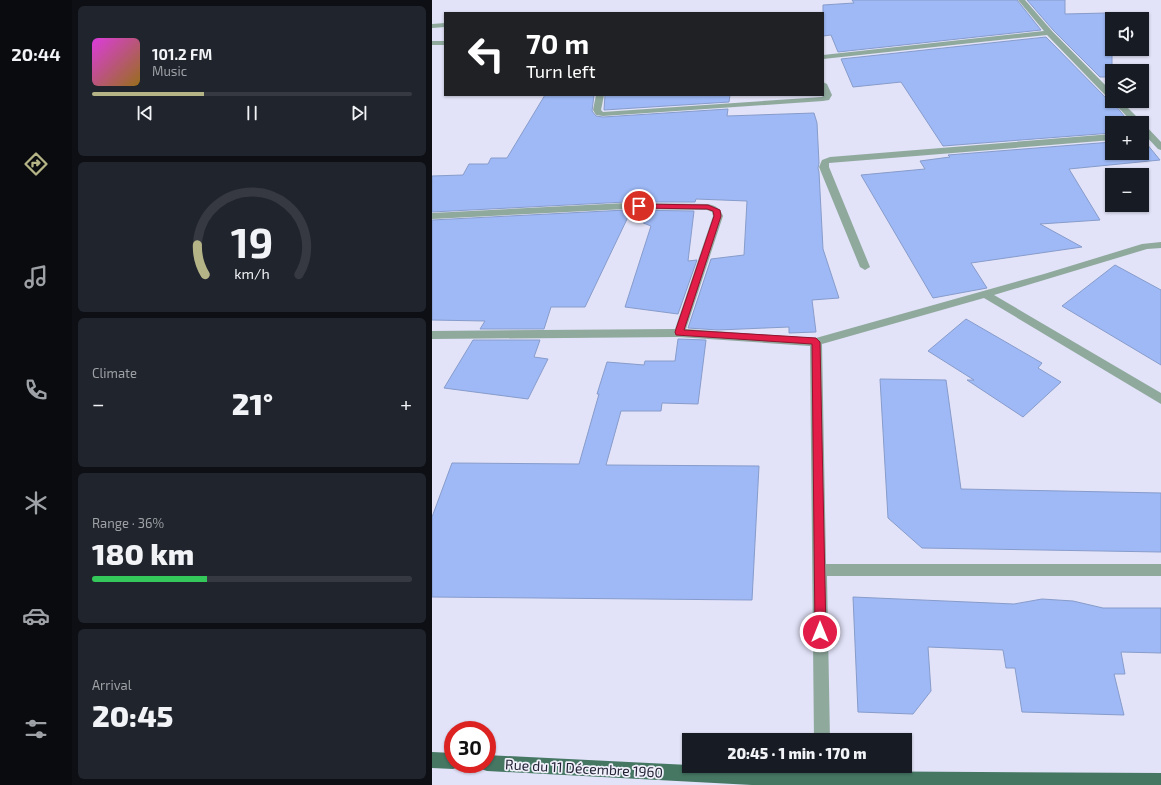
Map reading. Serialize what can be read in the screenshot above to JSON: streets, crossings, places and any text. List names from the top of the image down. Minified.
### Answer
{"streets":{"main road":["Rue du 11 Décembre 1960"]},"page":{"tabs":"20:44","map_buttons":["+","−"],"turn":["70 m","Turn left"],"song":["101.2 FM","Music"],"tile":["Climate",["Range · 36%","180 km"],["Arrival","20:45"]],"heat":["−","21°","+"],"limit":"30","trip":"20:45 · 1 min · 170 m","gauge":["19","km/h"]}}
